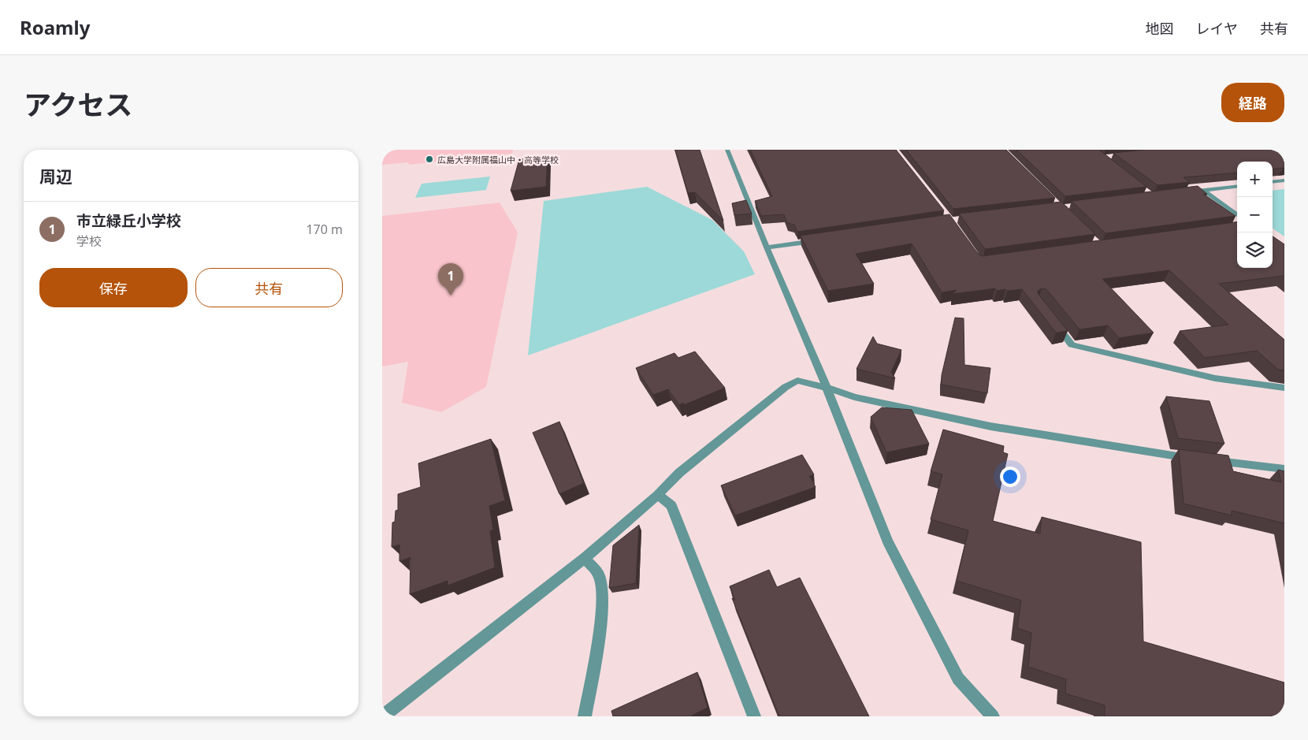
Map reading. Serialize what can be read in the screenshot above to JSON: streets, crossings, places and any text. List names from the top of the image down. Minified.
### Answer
{"places":["広島大学附属福山中・高等学校"],"page":{"header":"Roamly","nav":["地図","レイヤ","共有"],"title":"アクセス","buttons":["経路",["保存","共有"]],"heading":"周辺","map_buttons":["+","−"],"list":[{"mark":"1","name":"市立緑丘小学校","note":"学校","value":"170 m"}],"pins":"1"}}
